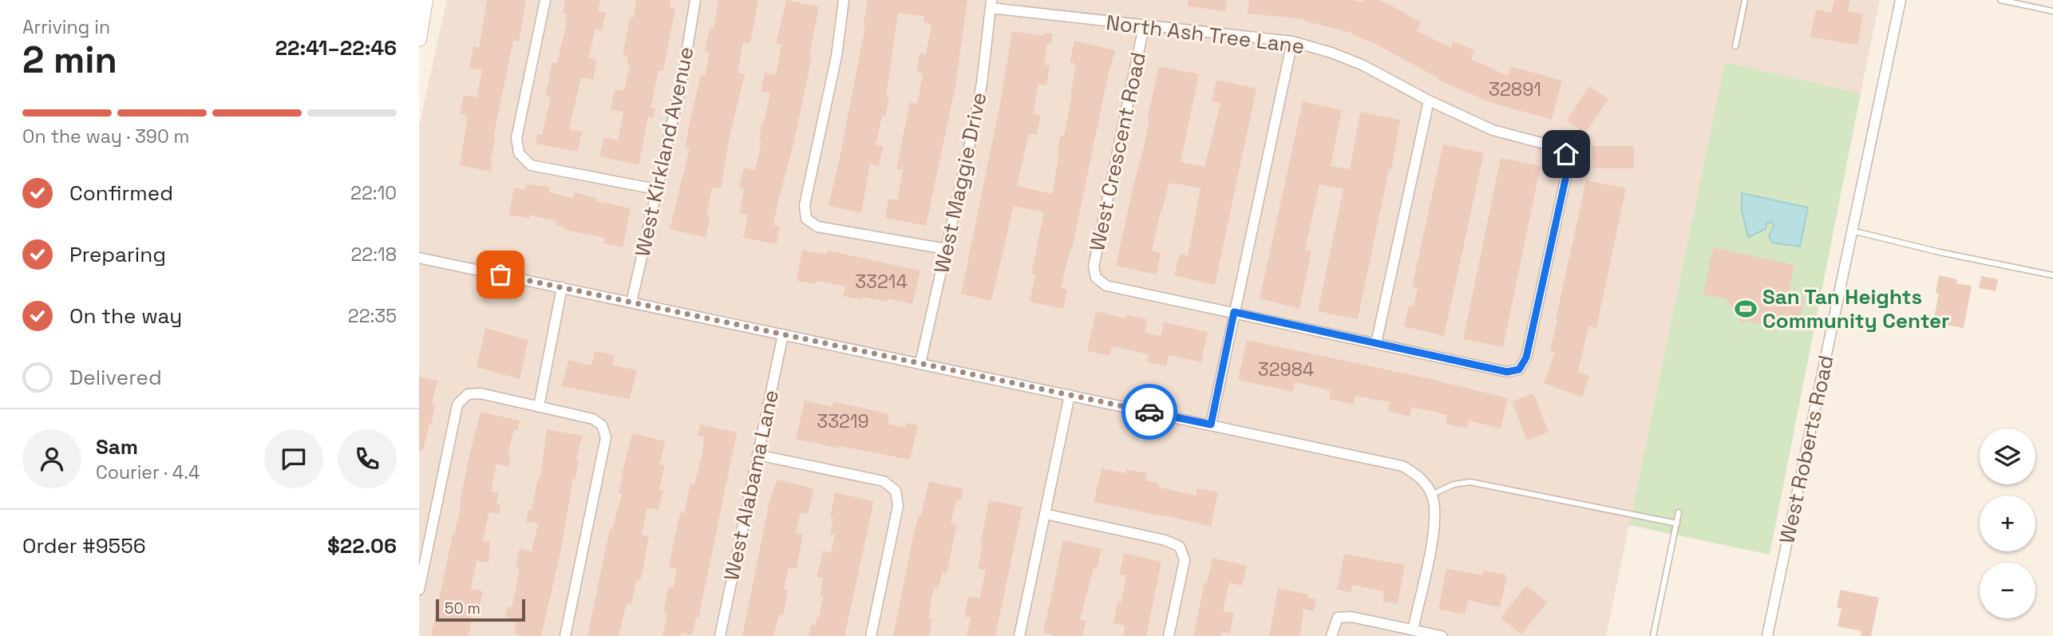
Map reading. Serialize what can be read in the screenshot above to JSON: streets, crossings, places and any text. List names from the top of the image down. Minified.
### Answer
{"streets":{"street":["North Ash Tree Lane","West Kirkland Avenue","West Crescent Road","West Maggie Drive","West Roberts Road","West Alabama Lane"]},"crossings":[["North Ash Tree Lane","West Crescent Road"],["North Ash Tree Lane","West Maggie Drive"]],"places":{"sports":["San Tan Heights Community Center"]},"house_numbers":["32891","33214","32984","33219"],"scale_bar":"50 m","page":{"heading":["2 min","Arriving in","22:41–22:46"],"panel":["Sam","Courier · 4.4","Order #9556","$22.06"],"bar":"On the way · 390 m","list":[["Confirmed","22:10"],["Preparing","22:18"],["On the way","22:35"],"Delivered"],"map_buttons":["+","−"],"scale":"50 m"}}
